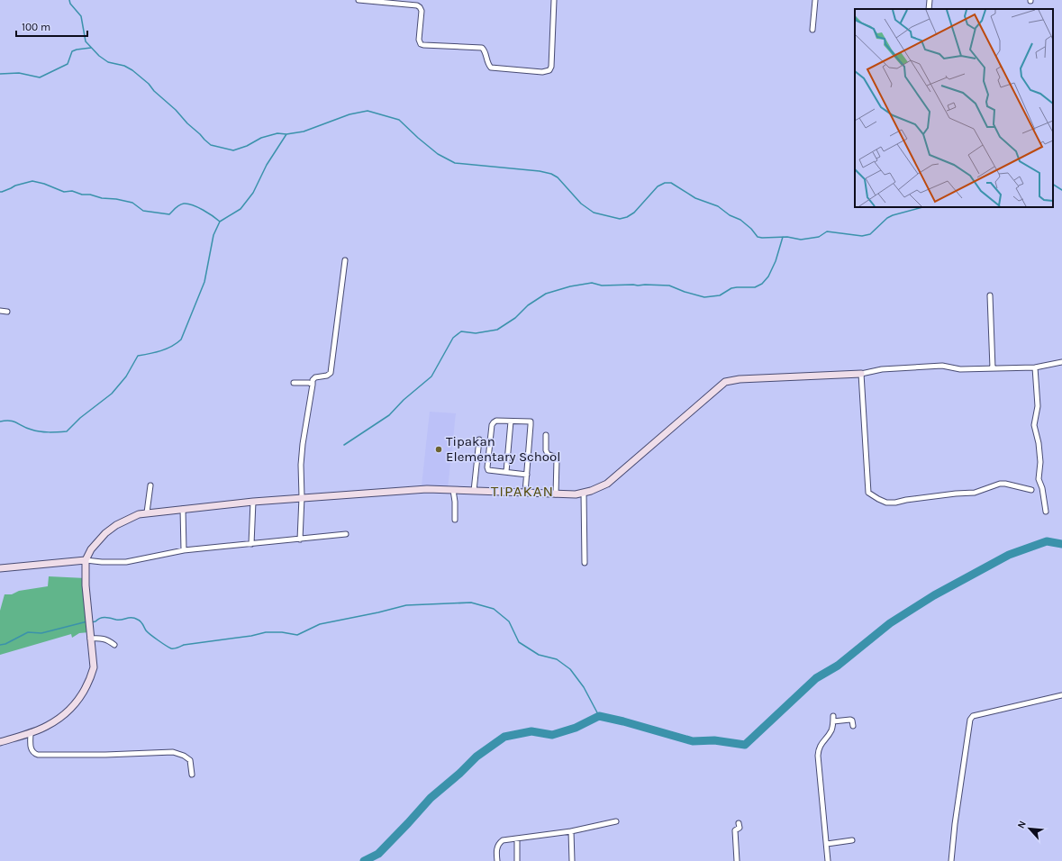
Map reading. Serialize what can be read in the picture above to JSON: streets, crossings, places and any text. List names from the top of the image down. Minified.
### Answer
{"districts":["TIPAKAN"],"places":["Tipakan Elementary School"],"scale_bar":"100 m","north":"top left"}
